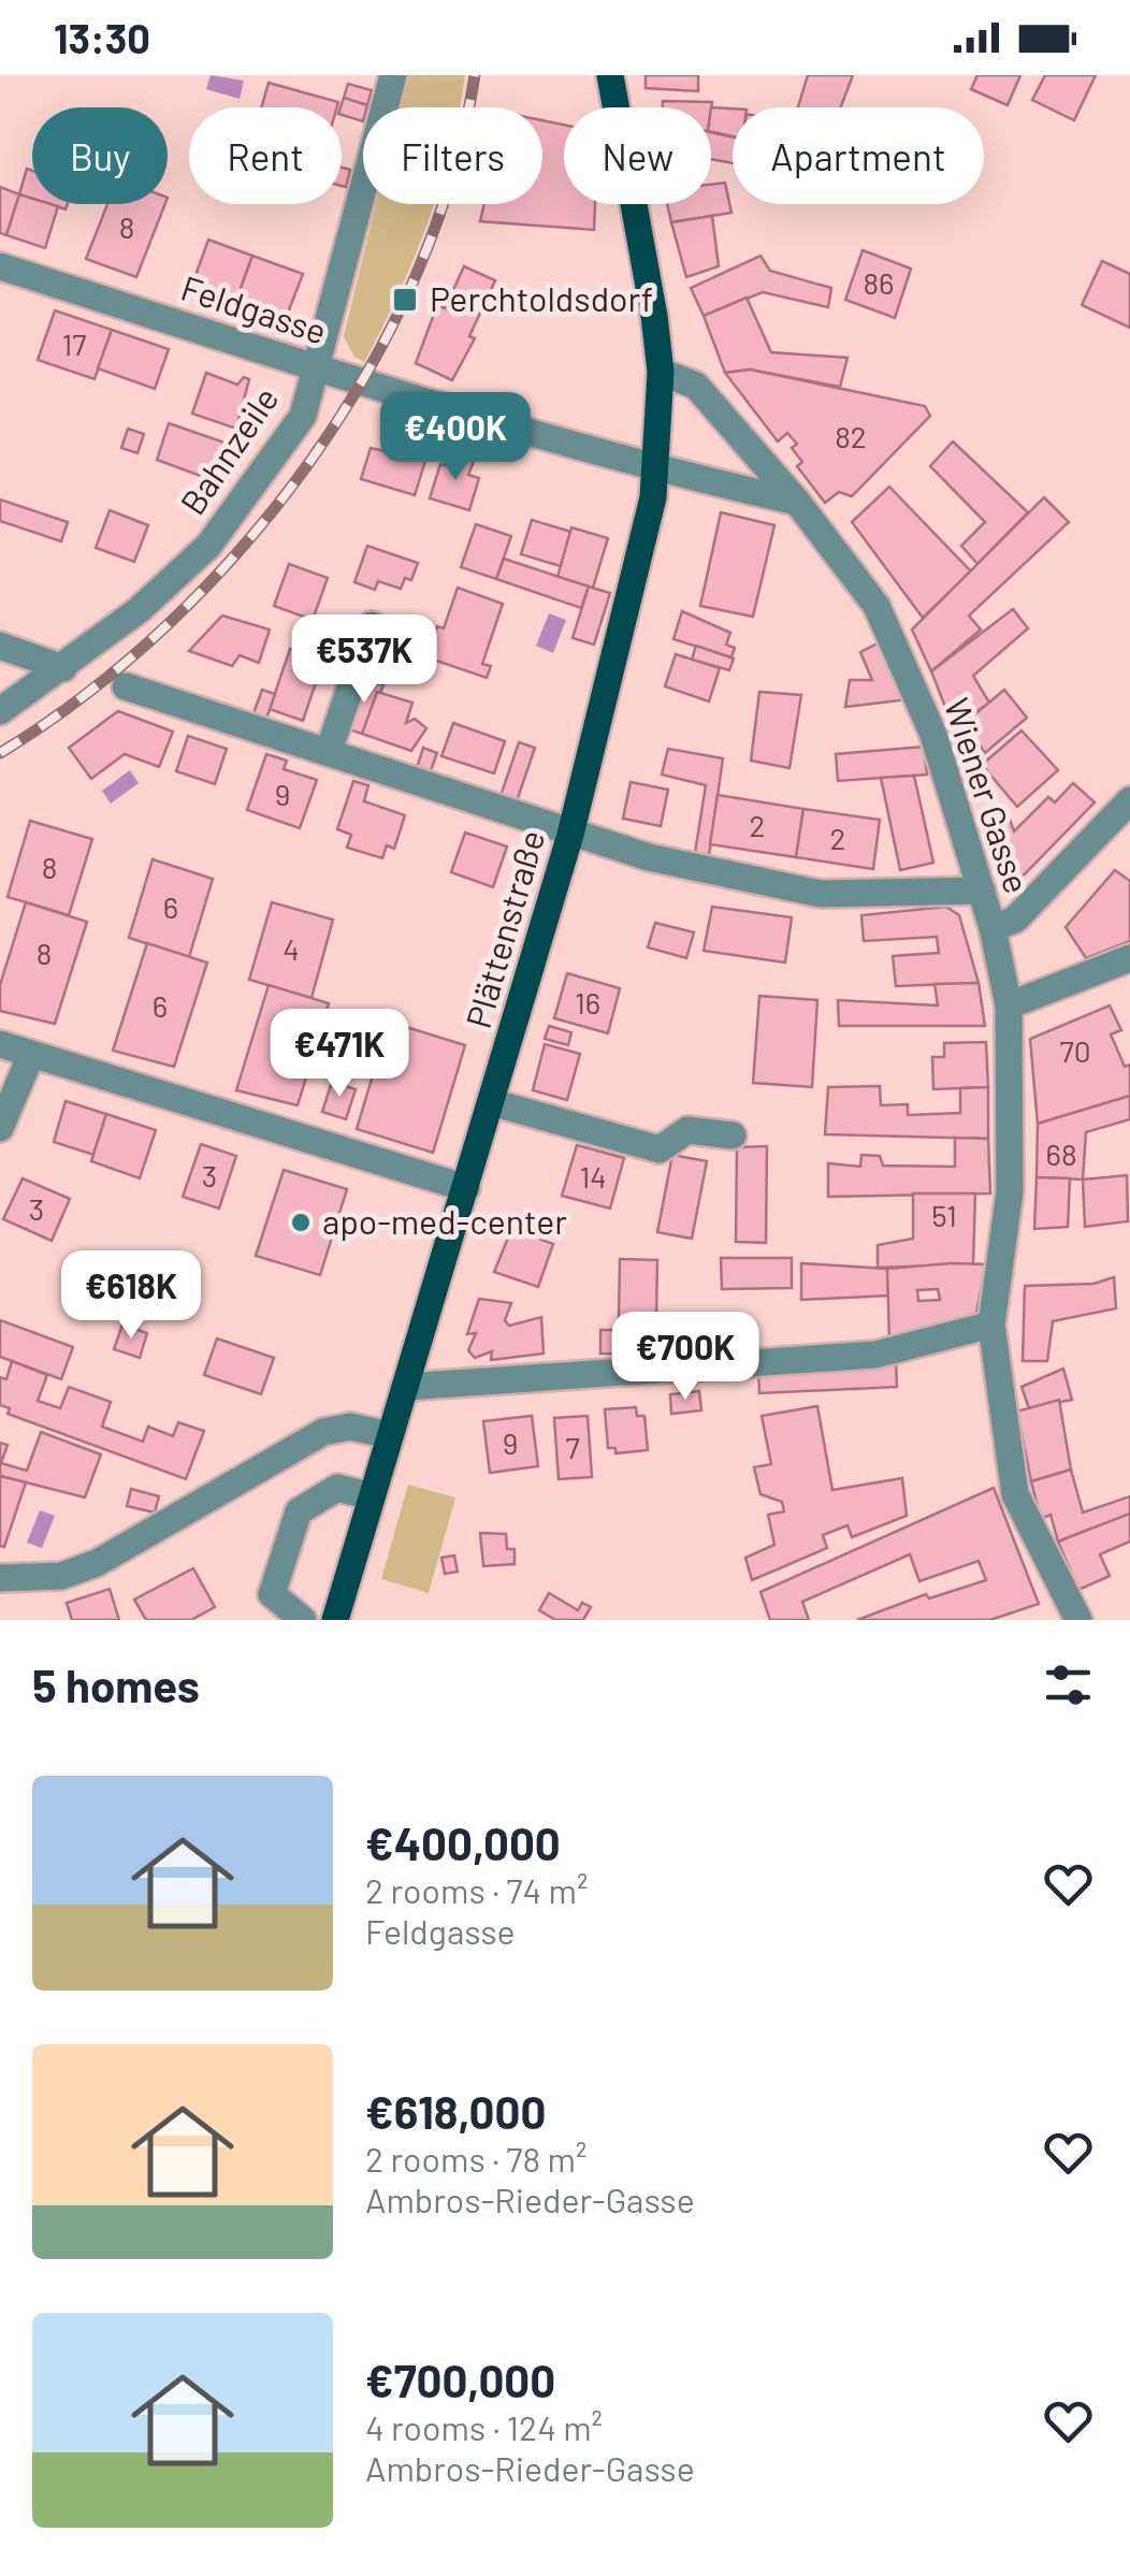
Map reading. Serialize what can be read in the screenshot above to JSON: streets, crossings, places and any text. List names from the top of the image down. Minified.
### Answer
{"streets":{"main road":["Plättenstraße"],"street":["Feldgasse","Bahnzeile","Wiener Gasse"]},"crossings":[["Feldgasse","Bahnzeile"],["Feldgasse","Wiener Gasse"],["Feldgasse","Plättenstraße"],["Wiener Gasse","Plättenstraße"]],"places":{"transit":["Perchtoldsdorf"],"other":["apo-med-center"]},"house_numbers":["8","86","17","82","9","2","2","8","6","4","8","16","6","70","68","3","14","3","51","9","7"],"page":{"status":"13:30","chip":["Buy","Rent","Filters","New","Apartment"],"price":["€400K","€537K","€471K","€618K","€700K"],"heading":"5 homes","list":[{"name":"€400,000","note":"2 rooms · 74 m² · Feldgasse"},{"name":"€618,000","note":"2 rooms · 78 m² · Ambros-Rieder-Gasse"},{"name":"€700,000","note":"4 rooms · 124 m² · Ambros-Rieder-Gasse"}]}}
